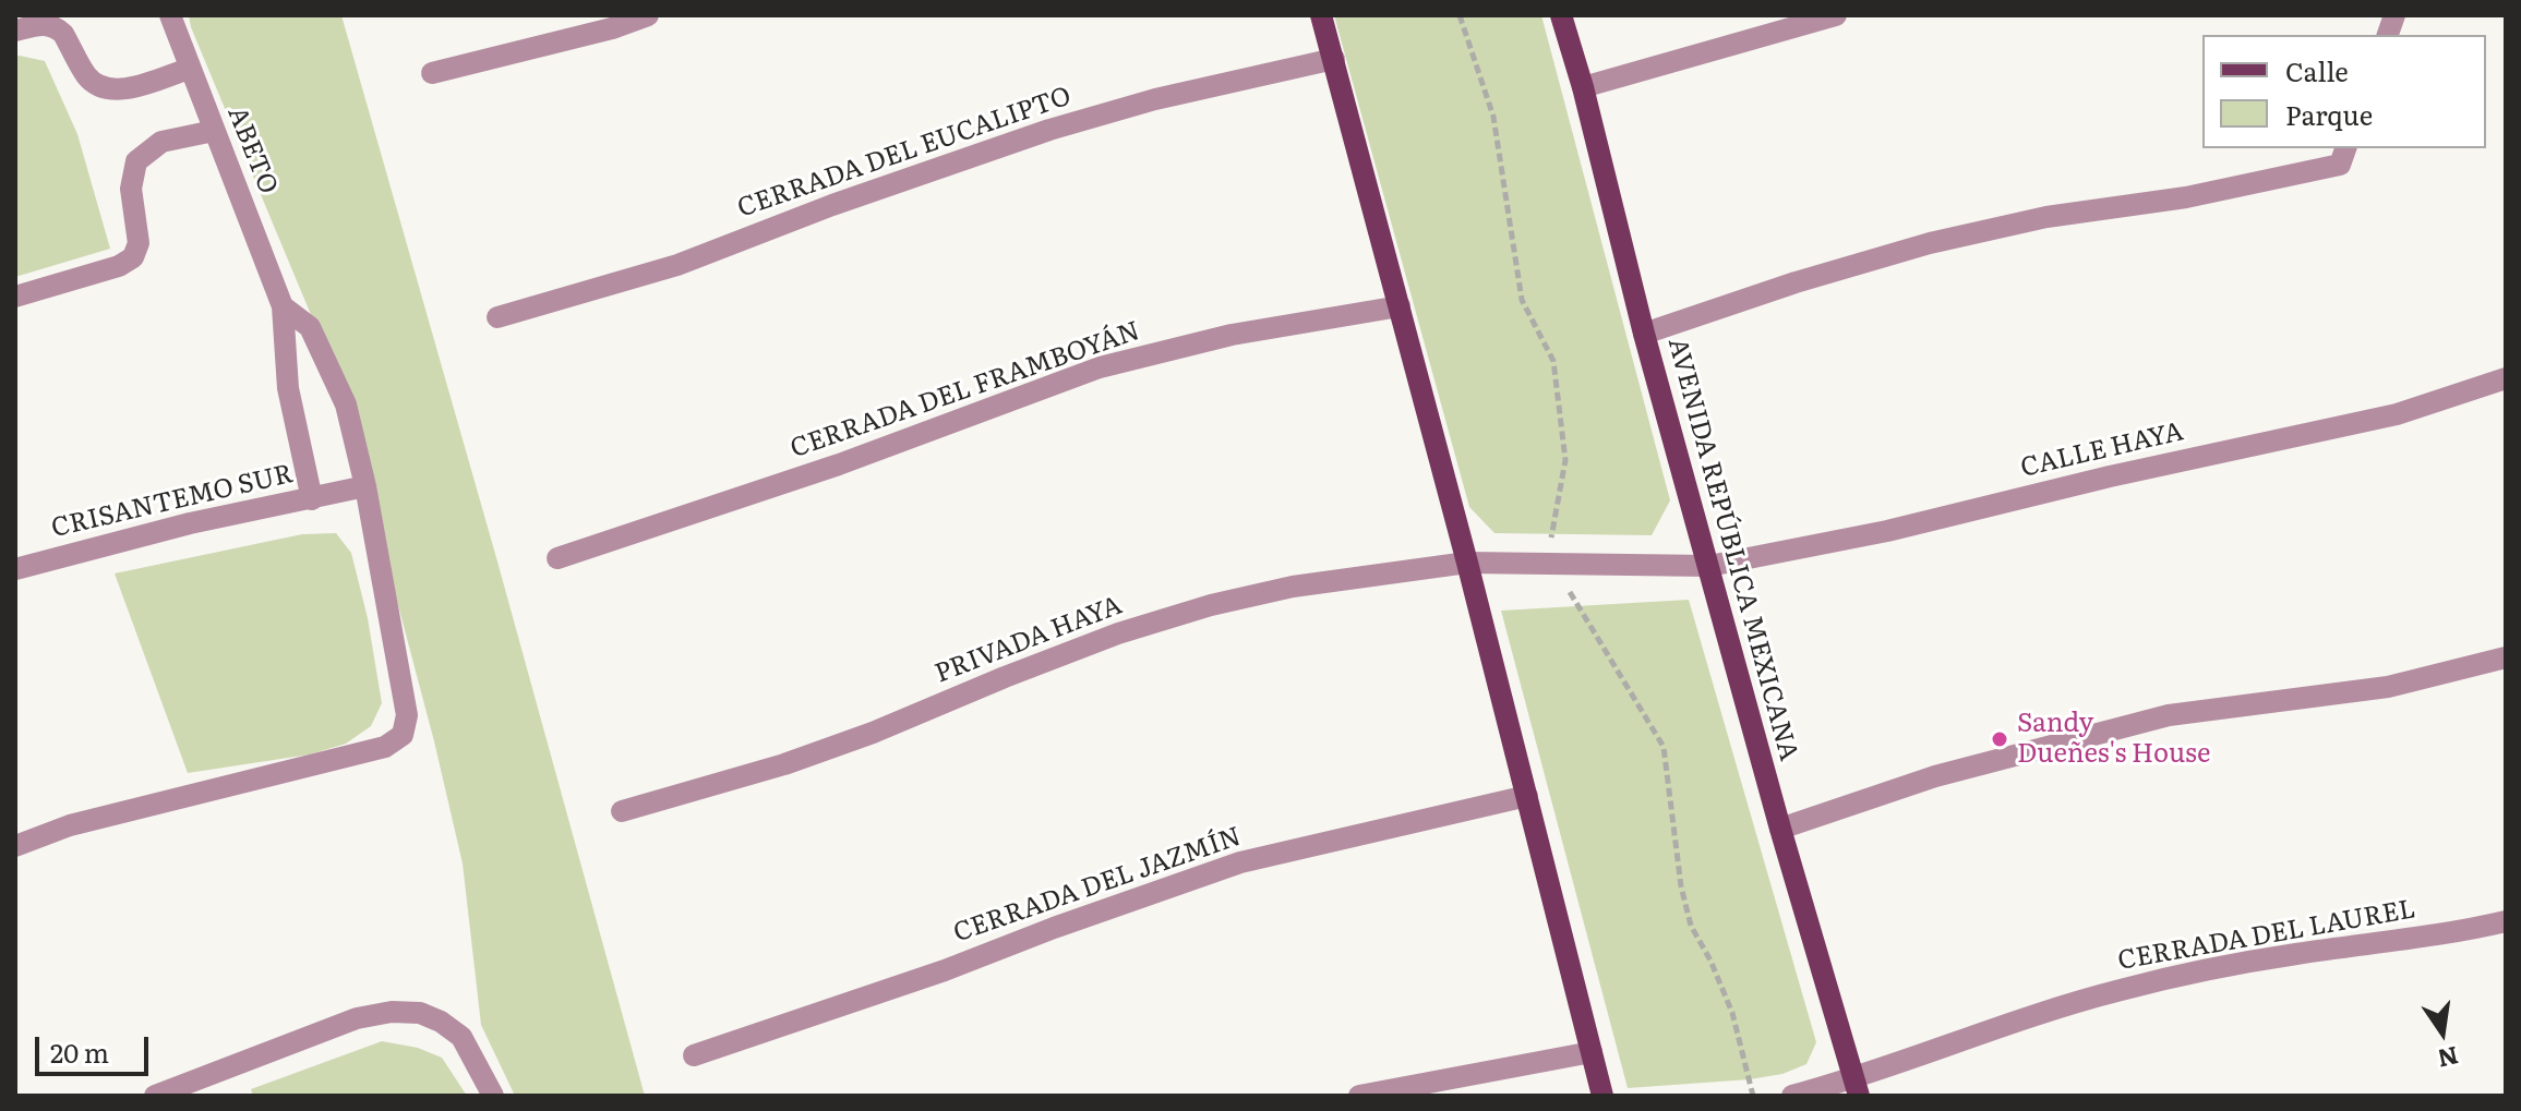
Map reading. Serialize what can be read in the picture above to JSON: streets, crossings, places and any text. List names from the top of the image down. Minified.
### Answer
{"streets":{"main road":["AVENIDA REPÚBLICA MEXICANA"],"street":["ABETO","CERRADA DEL EUCALIPTO","CERRADA DEL FRAMBOYÁN","CALLE HAYA","CRISANTEMO SUR","PRIVADA HAYA","CERRADA DEL JAZMÍN","CERRADA DEL LAUREL"]},"crossings":[["ABETO","CRISANTEMO SUR"],["CALLE HAYA","AVENIDA REPÚBLICA MEXICANA"],["CALLE HAYA","PRIVADA HAYA"],["AVENIDA REPÚBLICA MEXICANA","CERRADA DEL LAUREL"]],"places":["Sandy Dueñes's House"],"legend":["Calle","Parque"],"scale_bar":"20 m","north":"bottom"}
